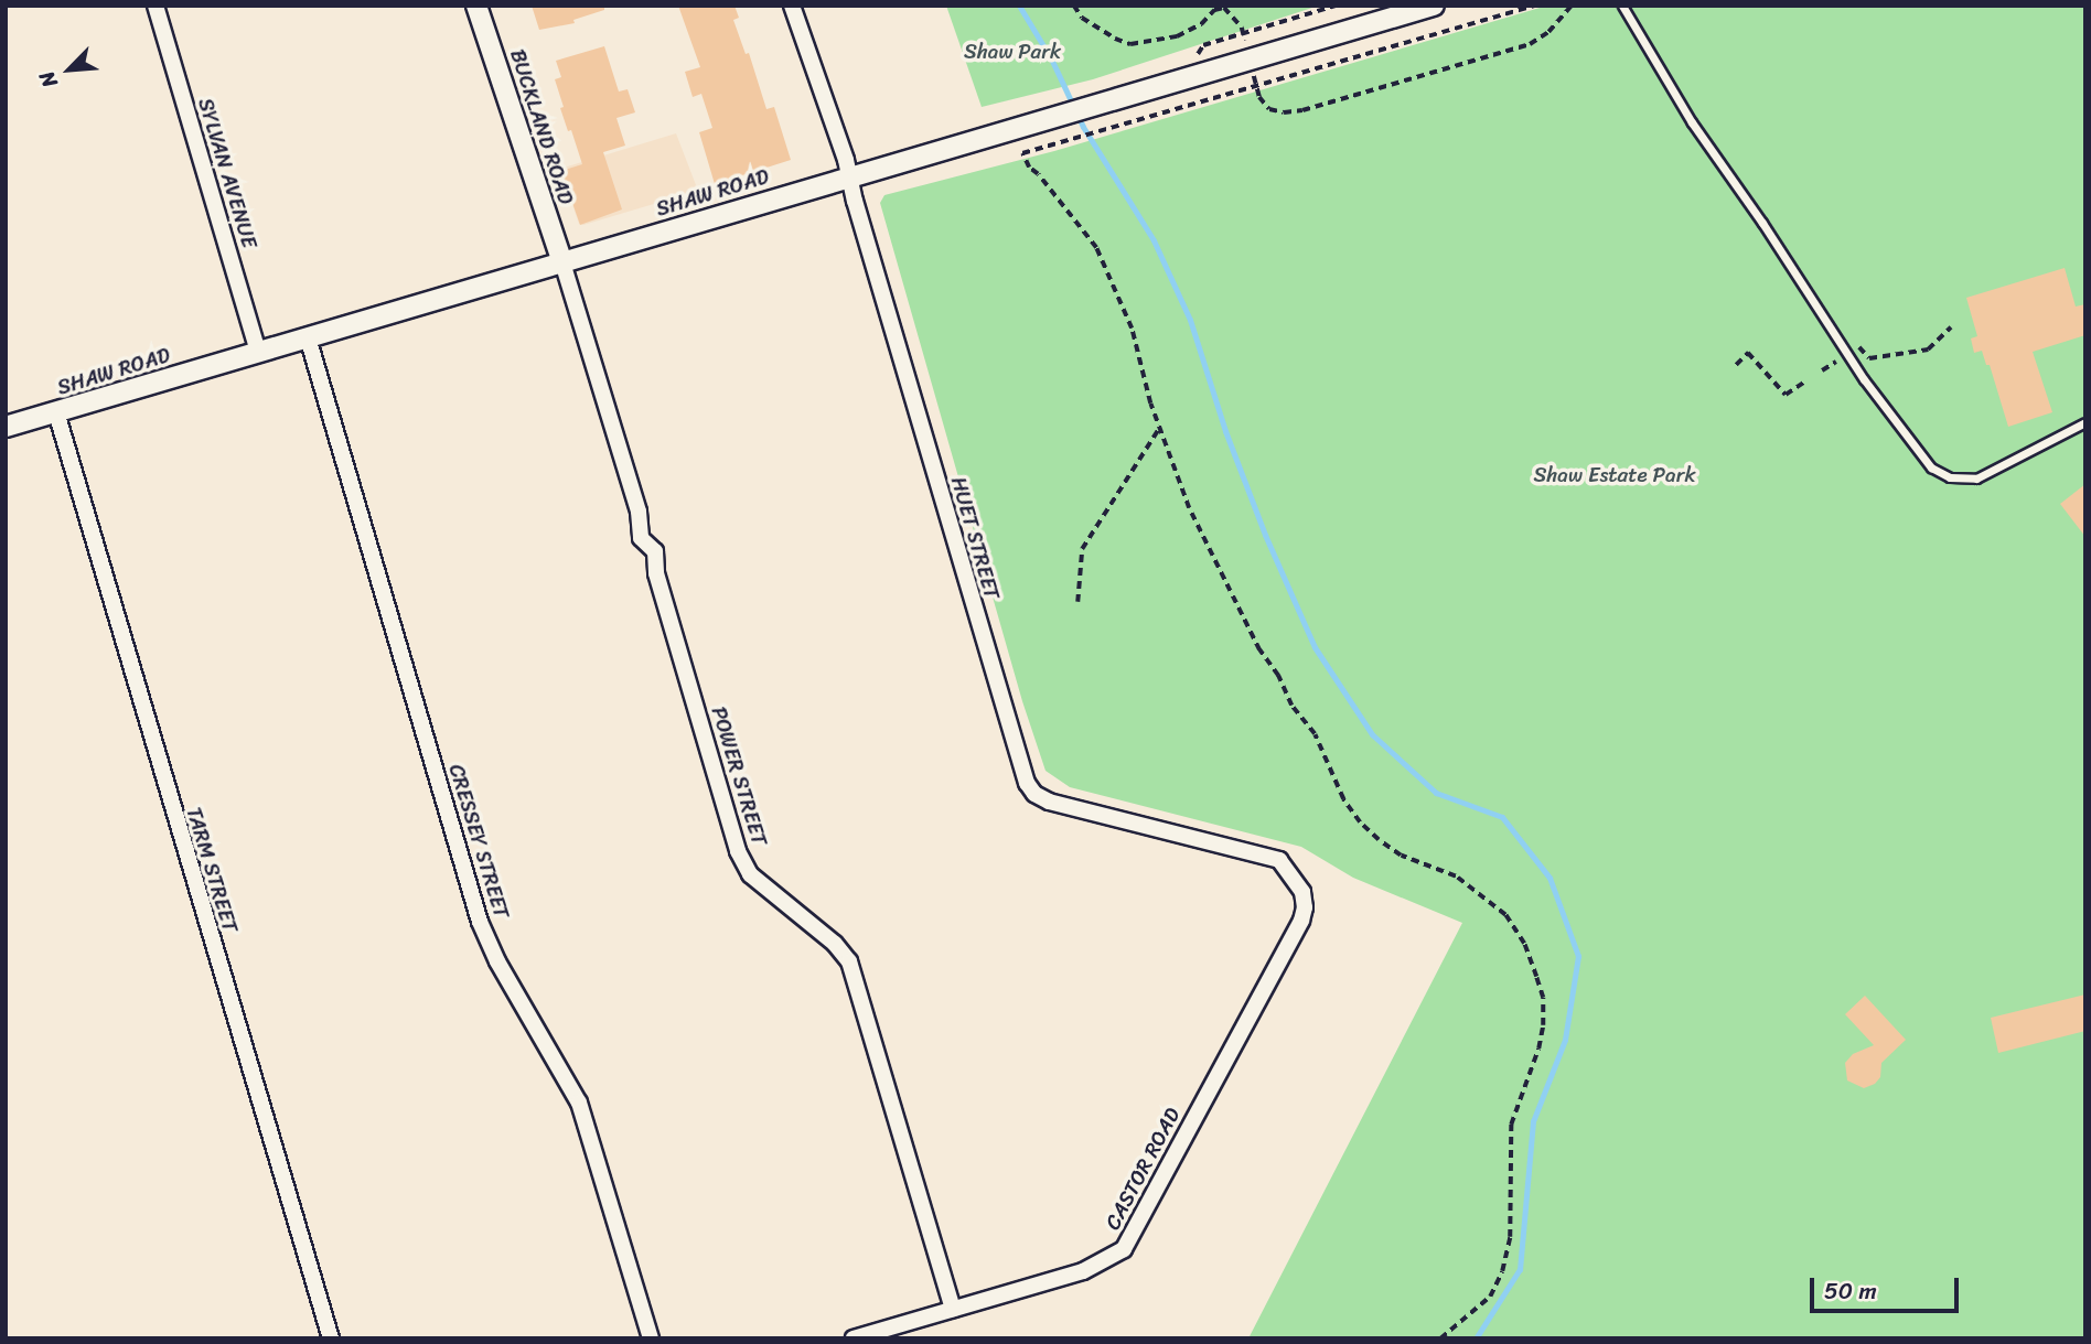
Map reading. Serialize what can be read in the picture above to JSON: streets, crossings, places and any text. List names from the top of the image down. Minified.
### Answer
{"streets":{"street":["BUCKLAND ROAD","SYLVAN AVENUE","SHAW ROAD","HUET STREET","POWER STREET","CRESSEY STREET","TARM STREET","CASTOR ROAD"]},"crossings":[["BUCKLAND ROAD","SHAW ROAD"],["BUCKLAND ROAD","POWER STREET"],["SYLVAN AVENUE","SHAW ROAD"],["SHAW ROAD","HUET STREET"],["SHAW ROAD","POWER STREET"],["SHAW ROAD","CRESSEY STREET"],["SHAW ROAD","TARM STREET"],["HUET STREET","CASTOR ROAD"],["POWER STREET","CASTOR ROAD"]],"parks":["Shaw Park","Shaw Estate Park"],"scale_bar":"50 m","north":"bottom left"}
